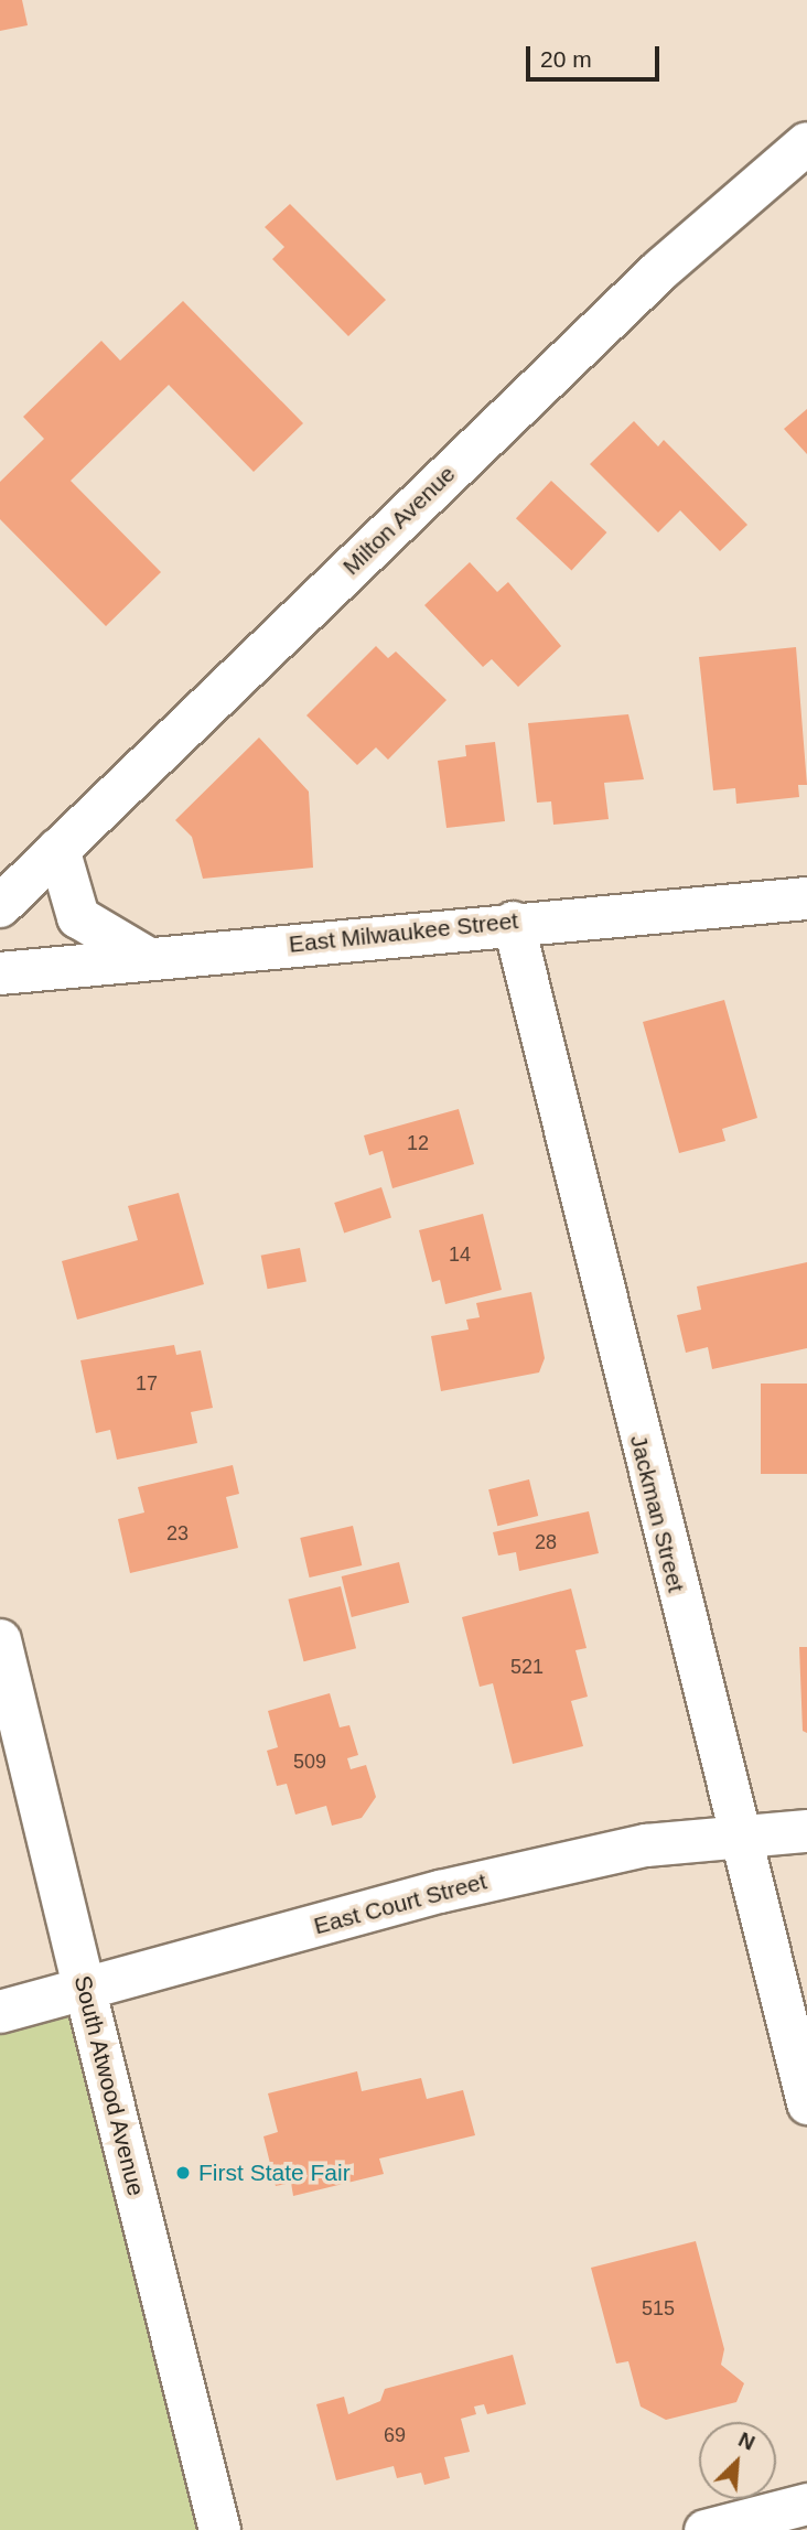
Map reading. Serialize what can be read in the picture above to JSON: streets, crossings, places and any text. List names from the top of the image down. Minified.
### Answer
{"streets":{"main road":["Milton Avenue","East Milwaukee Street","East Court Street","South Atwood Avenue"],"street":["Jackman Street"]},"crossings":[["East Milwaukee Street","Jackman Street"],["Jackman Street","East Court Street"],["East Court Street","South Atwood Avenue"]],"places":["First State Fair"],"house_numbers":["12","14","17","23","28","521","509","515","69"],"scale_bar":"20 m","north":"top right"}
